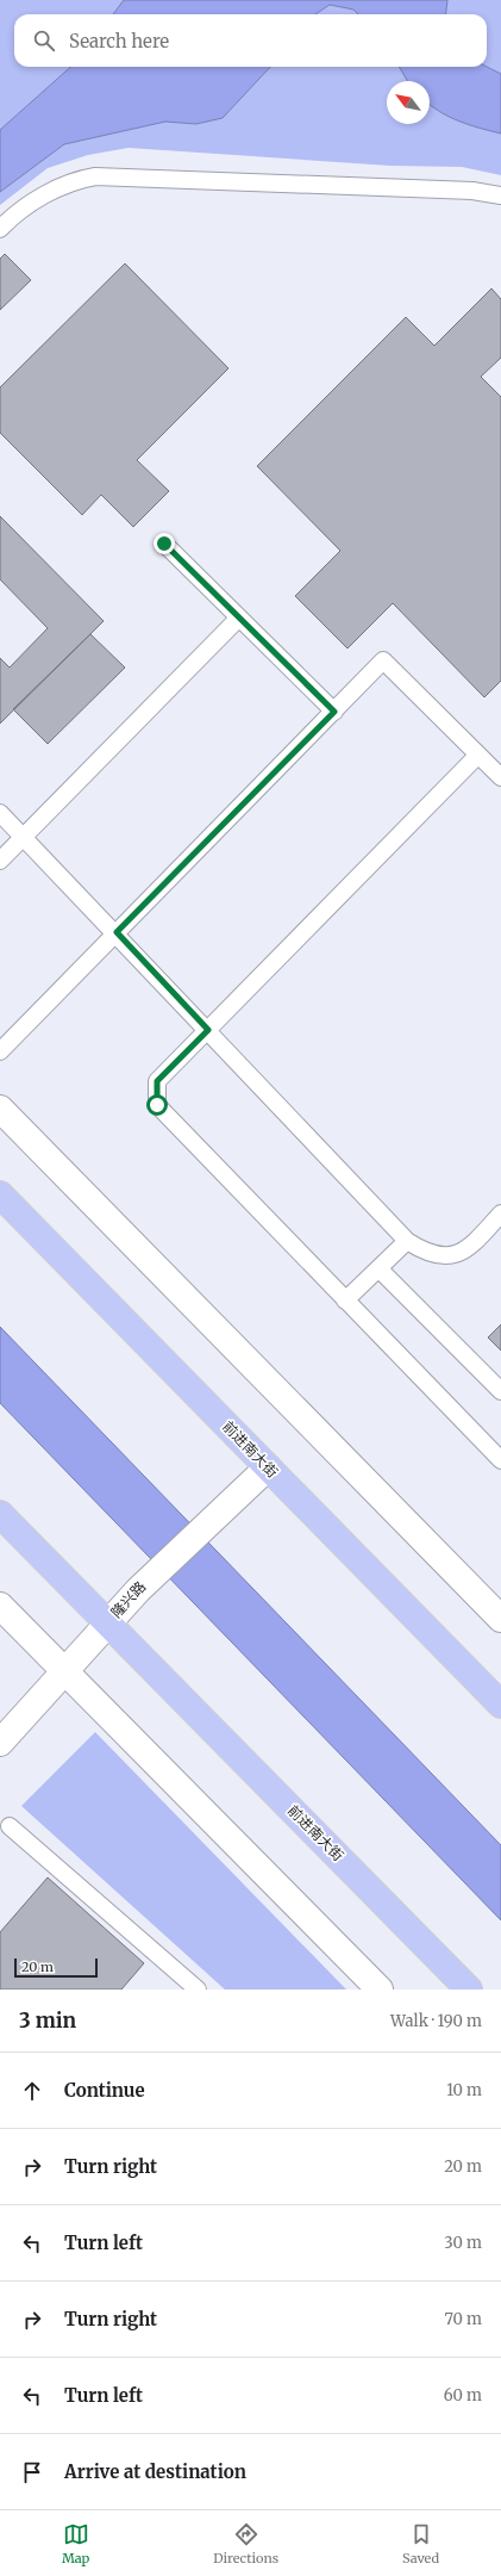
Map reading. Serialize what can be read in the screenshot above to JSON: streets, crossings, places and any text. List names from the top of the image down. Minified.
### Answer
{"streets":{"main road":["前进南大街"],"street":["隆兴路"]},"crossings":[["前进南大街","隆兴路"]],"scale_bar":"20 m","north":"top left","page":{"search":"Search here","scale":"20 m","heading":["3 min","Walk · 190 m"],"list":[["Continue","10 m"],["Turn right","20 m"],["Turn left","30 m"],["Turn right","70 m"],["Turn left","60 m"],"Arrive at destination"],"nav":["Map","Directions","Saved"]}}
